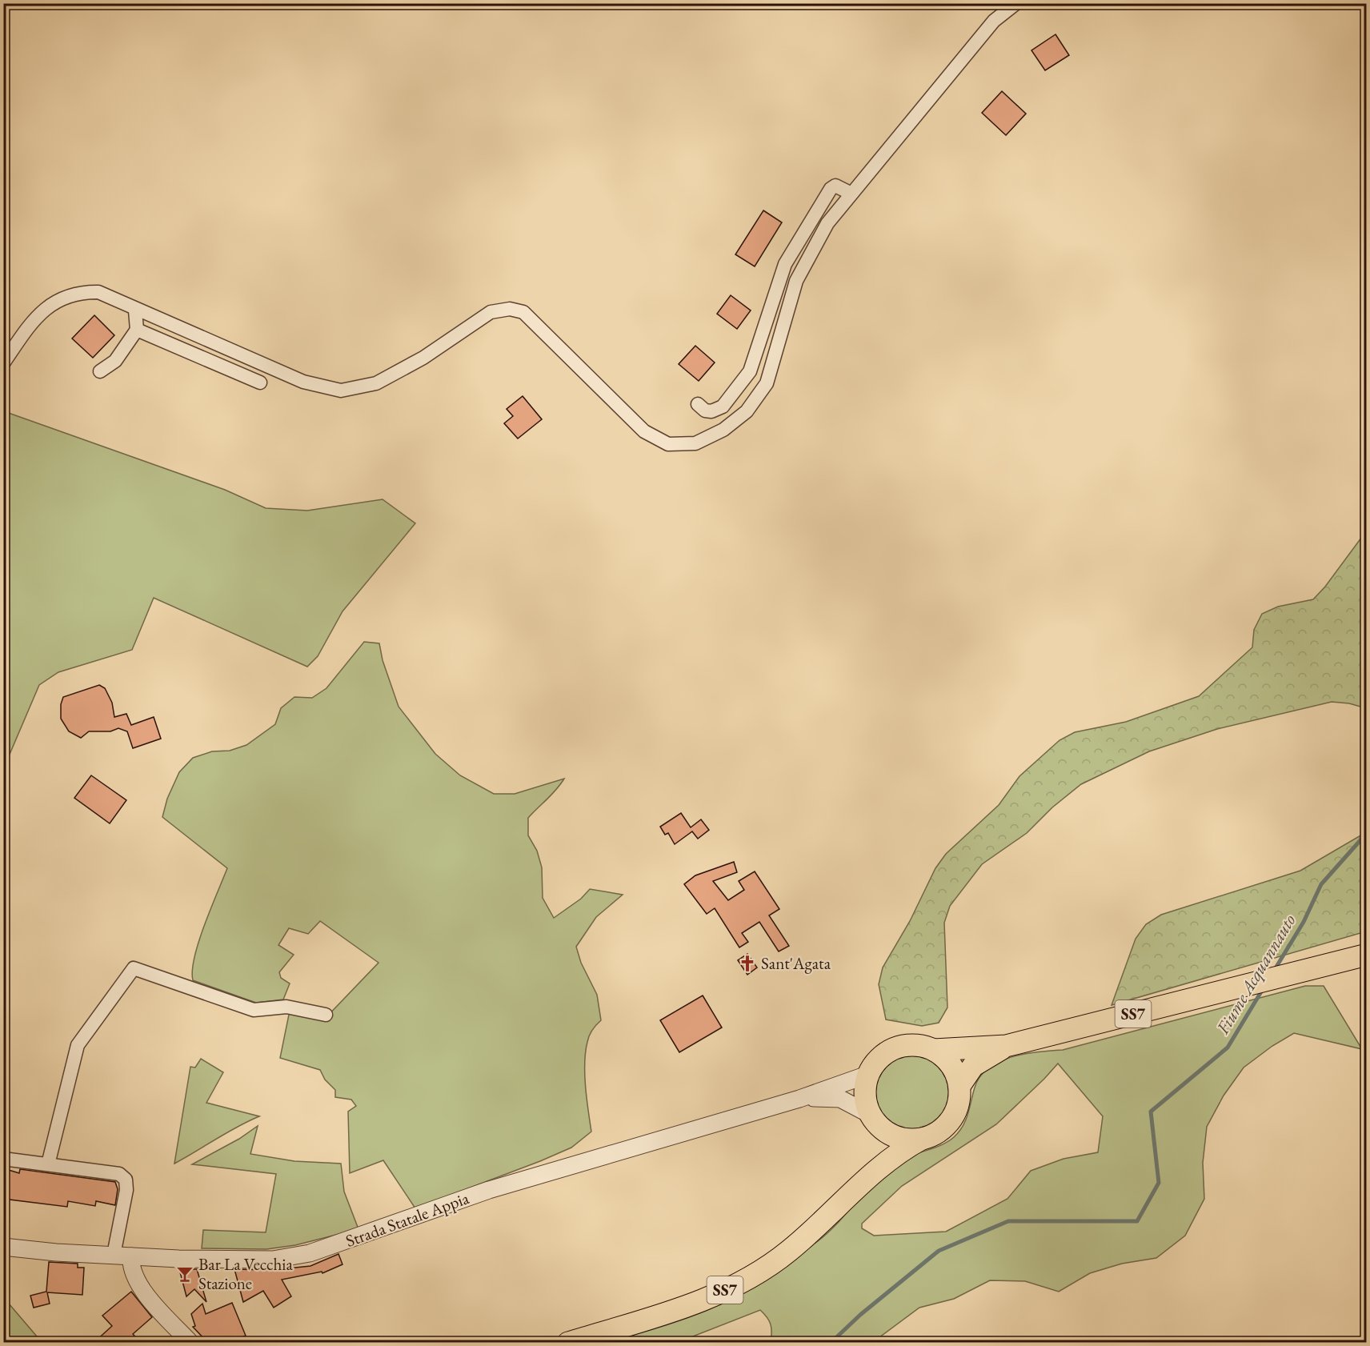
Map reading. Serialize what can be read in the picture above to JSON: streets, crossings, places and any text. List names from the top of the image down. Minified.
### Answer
{"streets":{"main road":["SS7","Strada Statale Appia"]},"crossings":[["SS7","Strada Statale Appia"]],"water":["Fiume Acquannauto"],"places":{"church":["Sant'Agata"],"bar":["Bar La Vecchia Stazione"]}}
